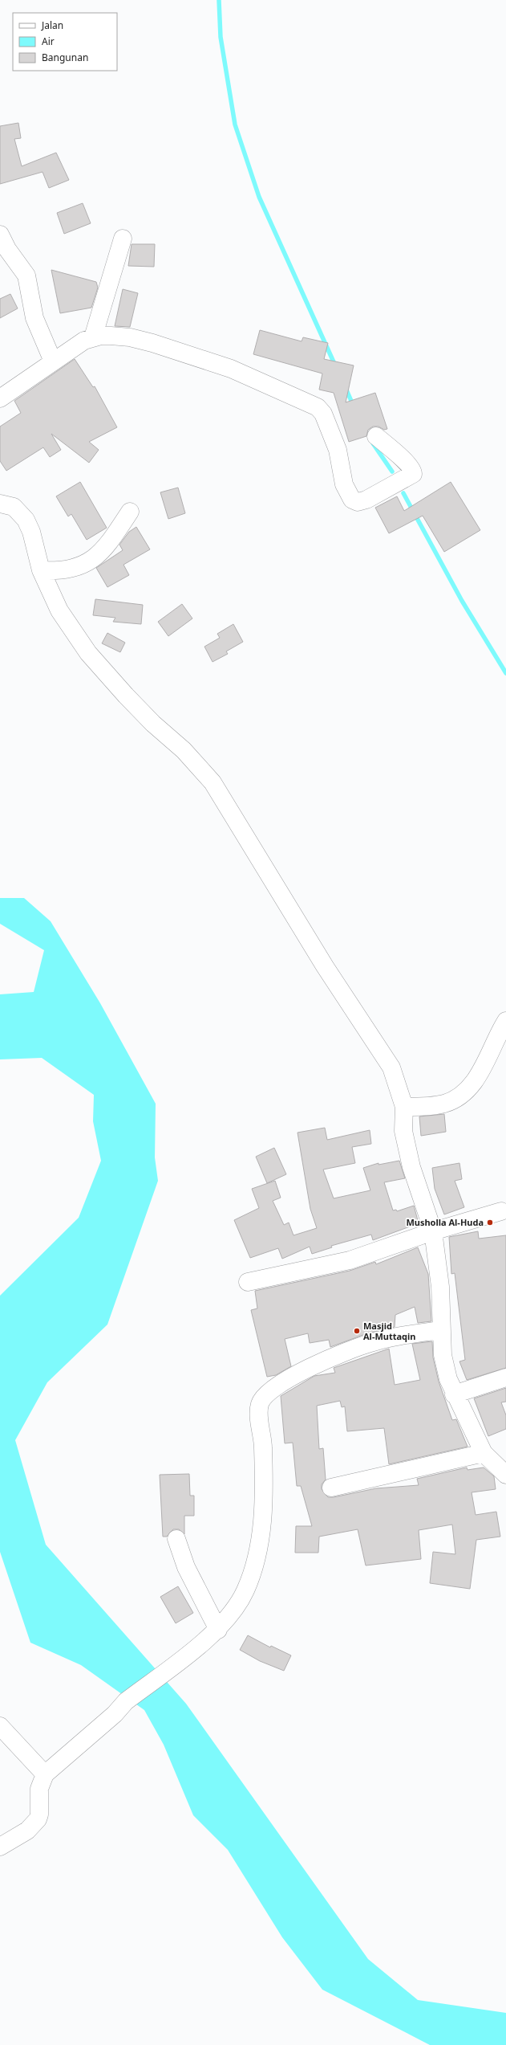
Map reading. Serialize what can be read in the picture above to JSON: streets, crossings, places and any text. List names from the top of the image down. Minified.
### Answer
{"places":["Musholla Al-Huda","Masjid Al-Muttaqin"],"legend":["Jalan","Air","Bangunan"]}
